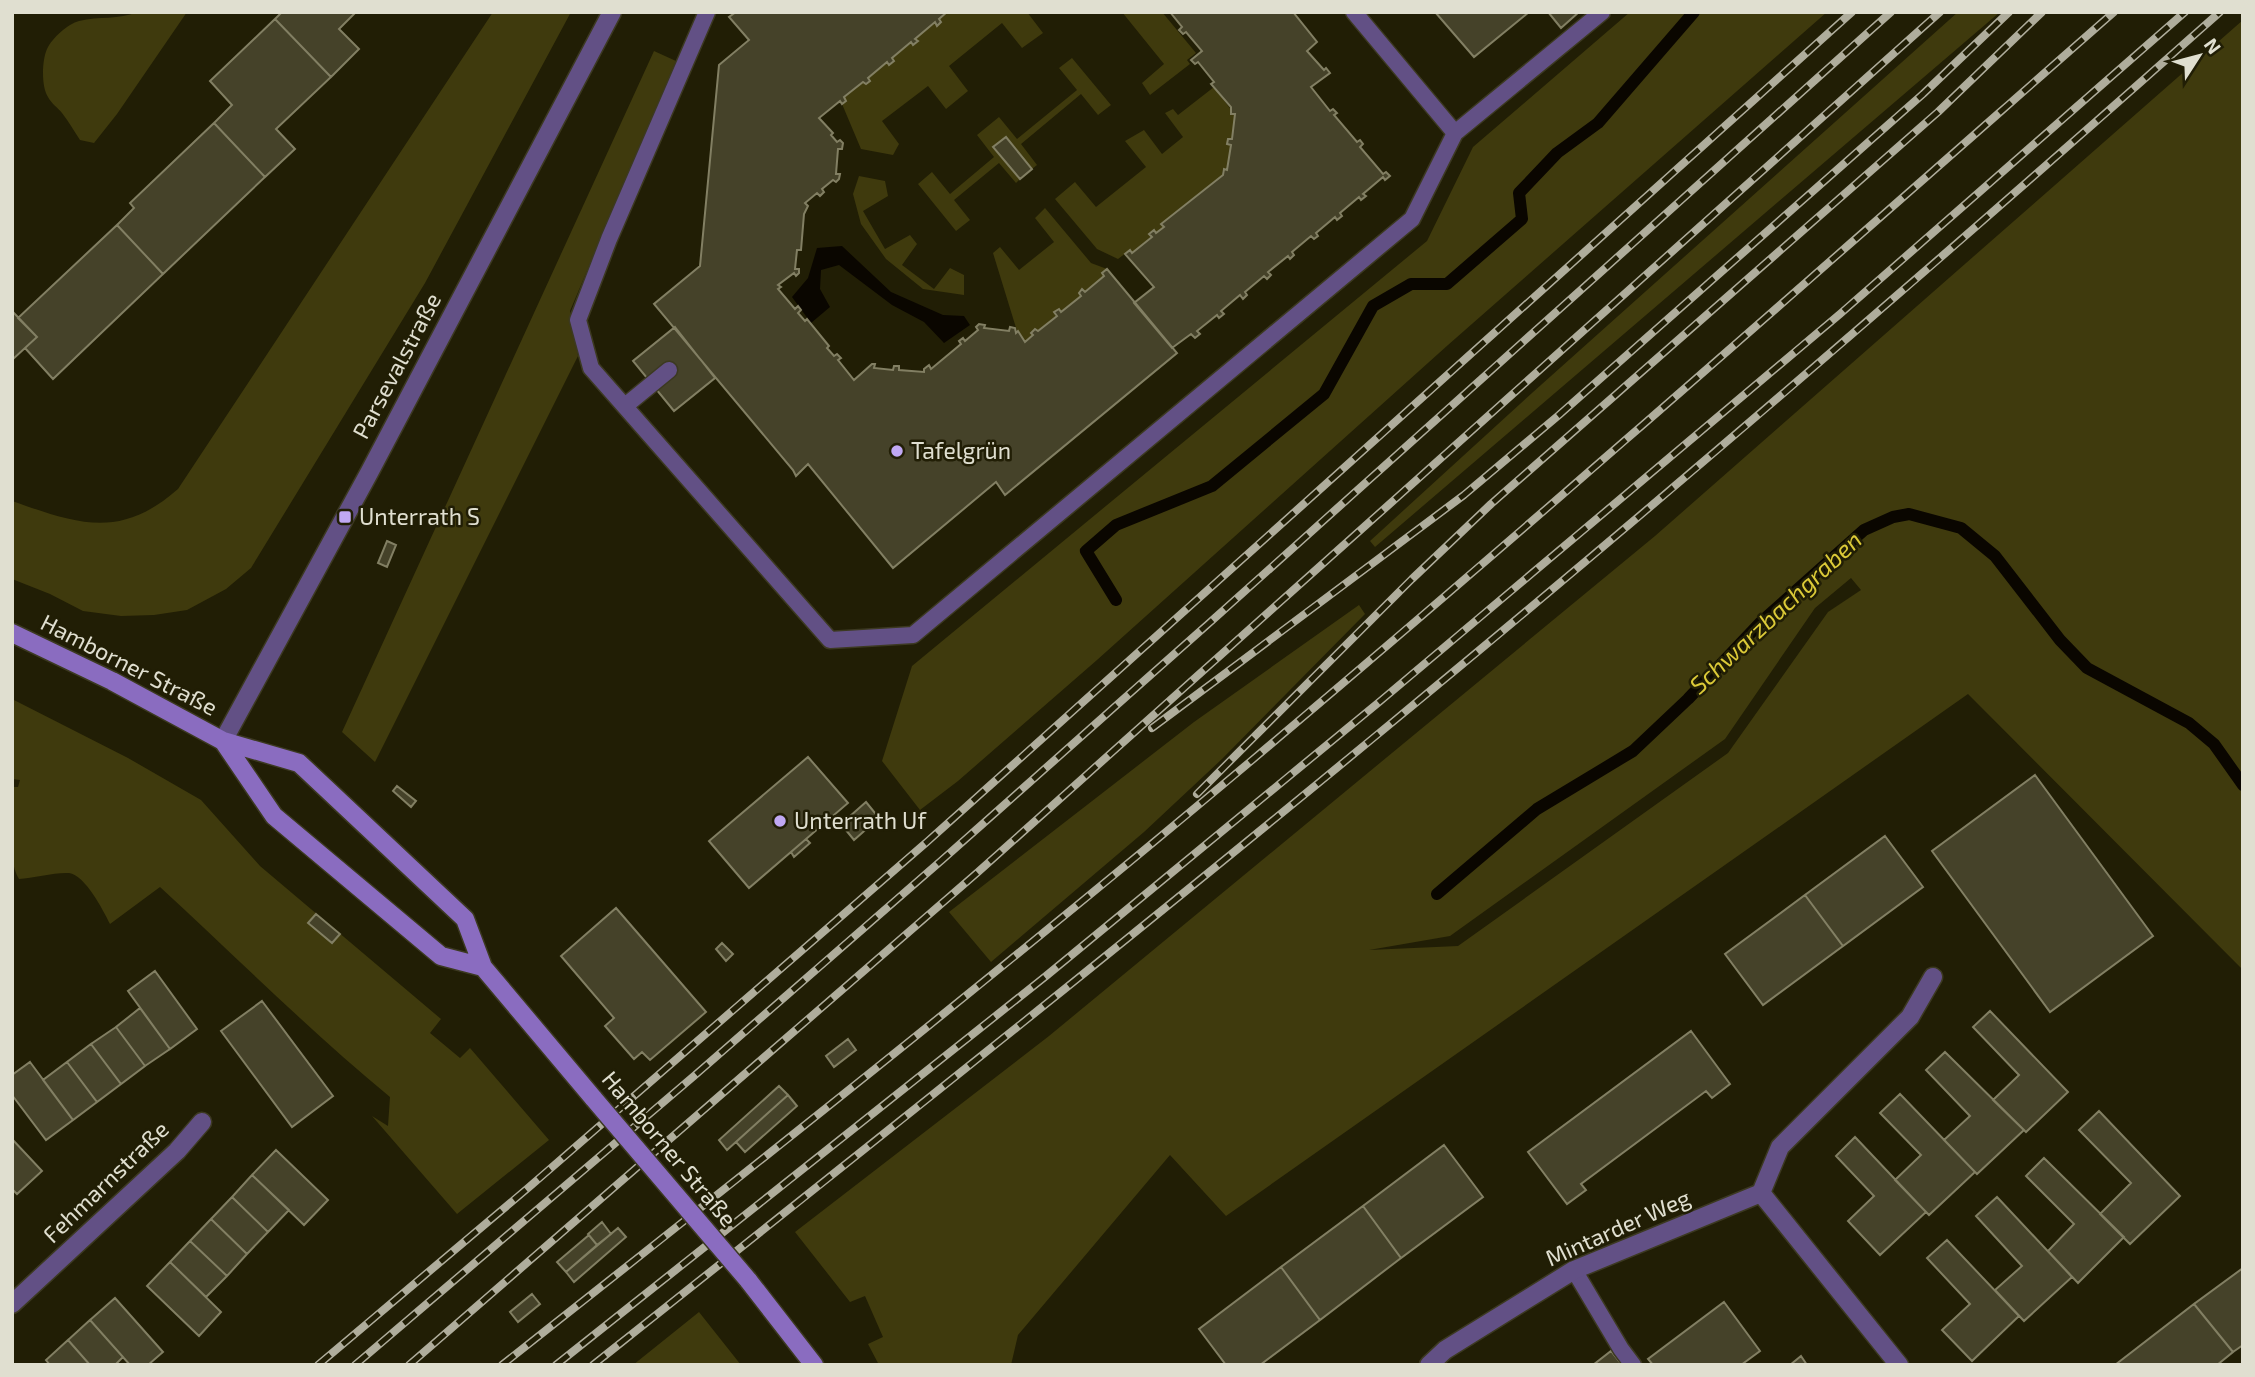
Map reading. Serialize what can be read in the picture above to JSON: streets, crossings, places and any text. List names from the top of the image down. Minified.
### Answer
{"streets":{"main road":["Hamborner Straße"],"street":["Parsevalstraße","Fehmarnstraße","Mintarder Weg"]},"crossings":[["Parsevalstraße","Hamborner Straße"]],"water":["Schwarzbachgraben"],"places":{"other":["Tafelgrün","Unterrath Uf"],"transit":["Unterrath S"]},"north":"top right"}
